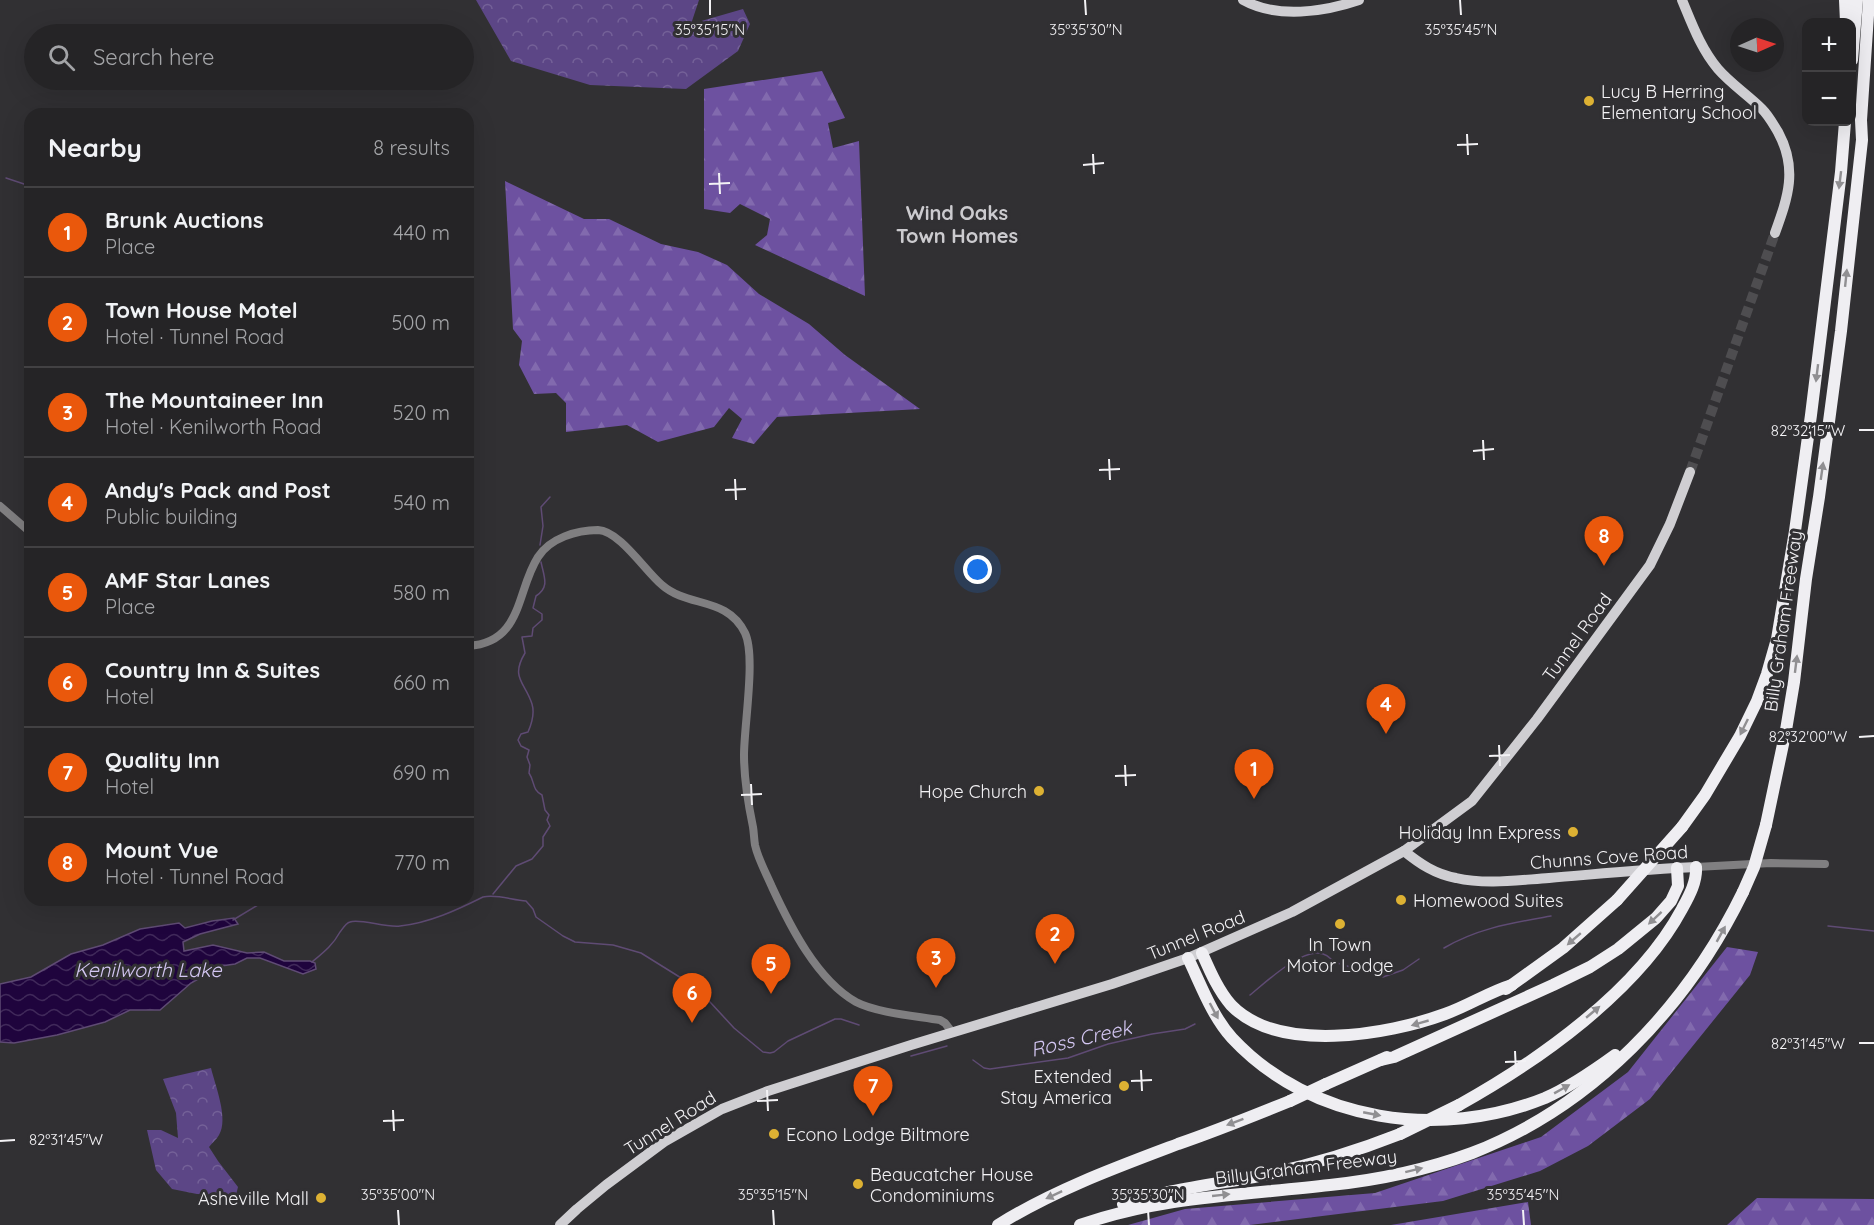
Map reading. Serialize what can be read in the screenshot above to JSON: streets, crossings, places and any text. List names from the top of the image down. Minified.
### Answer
{"streets":{"highway":["Billy Graham Freeway"],"main road":["Tunnel Road","Chunns Cove Road"]},"crossings":[["Tunnel Road","Chunns Cove Road"]],"districts":["Wind Oaks Town Homes"],"water":["Kenilworth Lake","Ross Creek"],"places":["Lucy B Herring Elementary School","Hope Church","Holiday Inn Express","Homewood Suites","In Town Motor Lodge","Extended Stay America","Econo Lodge Biltmore","Beaucatcher House Condominiums","Asheville Mall"],"north":"right","page":{"map_buttons":["+","−"],"search":"Search here","heading":["Nearby","8 results"],"list":[{"mark":"1","name":"Brunk Auctions","note":"Place","value":"440 m"},{"mark":"2","name":"Town House Motel","note":"Hotel · Tunnel Road","value":"500 m"},{"mark":"3","name":"The Mountaineer Inn","note":"Hotel · Kenilworth Road","value":"520 m"},{"mark":"4","name":"Andy's Pack and Post","note":"Public building","value":"540 m"},{"mark":"5","name":"AMF Star Lanes","note":"Place","value":"580 m"},{"mark":"6","name":"Country Inn & Suites","note":"Hotel","value":"660 m"},{"mark":"7","name":"Quality Inn","note":"Hotel","value":"690 m"},{"mark":"8","name":"Mount Vue","note":"Hotel · Tunnel Road","value":"770 m"}],"pins":["8","4","1","2","3","5","6","7"]},"coordinates":["35°35'15\"N","35°35'30\"N","35°35'45\"N","82°32'15\"W","82°32'00\"W","82°31'45\"W","35°35'00\"N"]}
